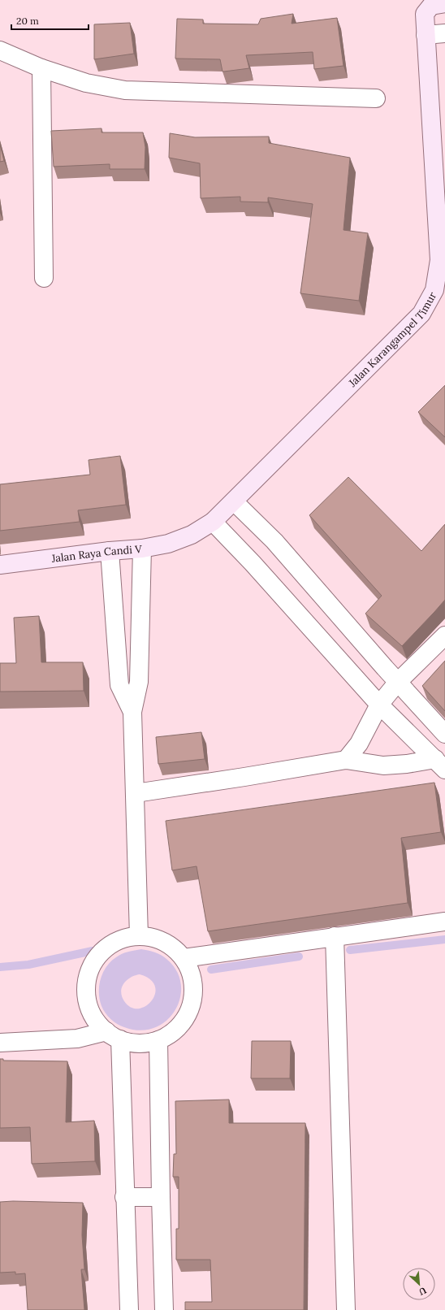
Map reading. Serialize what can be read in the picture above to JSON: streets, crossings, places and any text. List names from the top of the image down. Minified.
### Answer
{"streets":{"street":["Jalan Karangampel Timur","Jalan Raya Candi V"]},"crossings":[["Jalan Karangampel Timur","Jalan Raya Candi V"]],"scale_bar":"20 m","north":"bottom right"}
